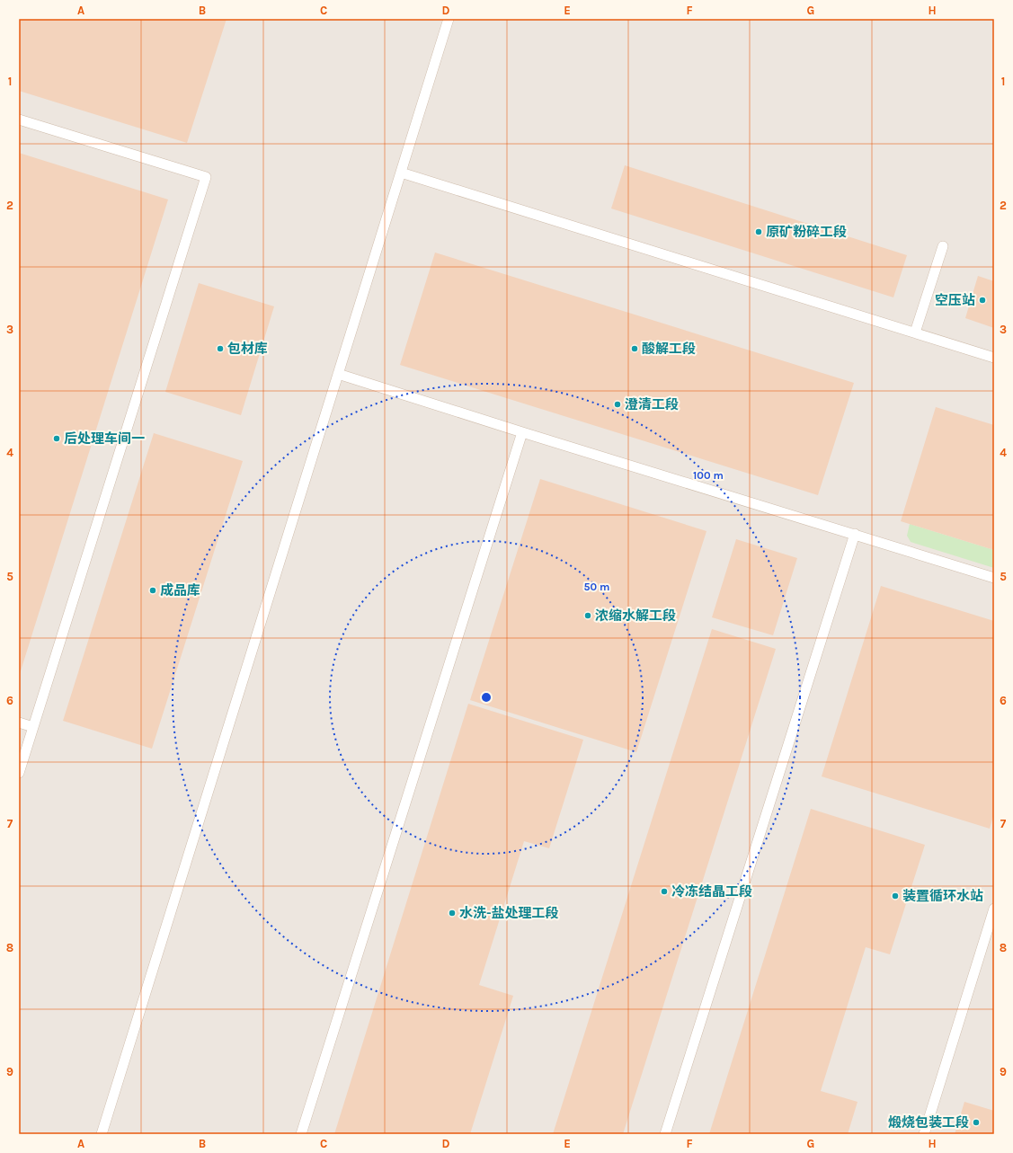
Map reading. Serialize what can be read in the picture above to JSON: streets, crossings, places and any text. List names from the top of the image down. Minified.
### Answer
{"places":["原矿粉碎工段","空压站","包材库","酸解工段","澄清工段","后处理车间一","成品库","浓缩水解工段","冷冻结晶工段","装置循环水站","水洗-盐处理工段","煅烧包装工段"],"grid":{"columns":["A","B","C","D","E","F","G","H"],"rows":["1","2","3","4","5","6","7","8","9"]},"rings":["100 m","50 m"]}
